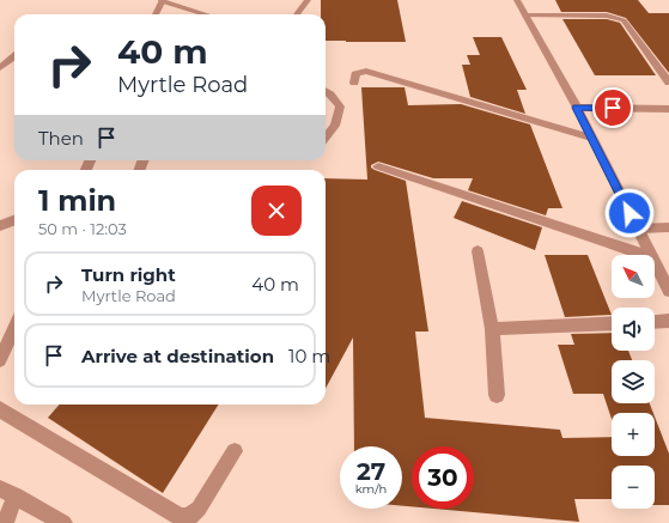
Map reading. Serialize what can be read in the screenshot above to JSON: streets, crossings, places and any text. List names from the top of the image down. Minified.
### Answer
{"north":"top left","page":{"turn":["40 m","Myrtle Road"],"then":"Then","heading":["1 min","50 m · 12:03"],"list":[{"name":"Turn right","note":"Myrtle Road","value":"40 m"},{"name":"Arrive at destination","value":"10 m"}],"map_buttons":["+","−"],"speed":"27 km/h","limit":"30"}}
